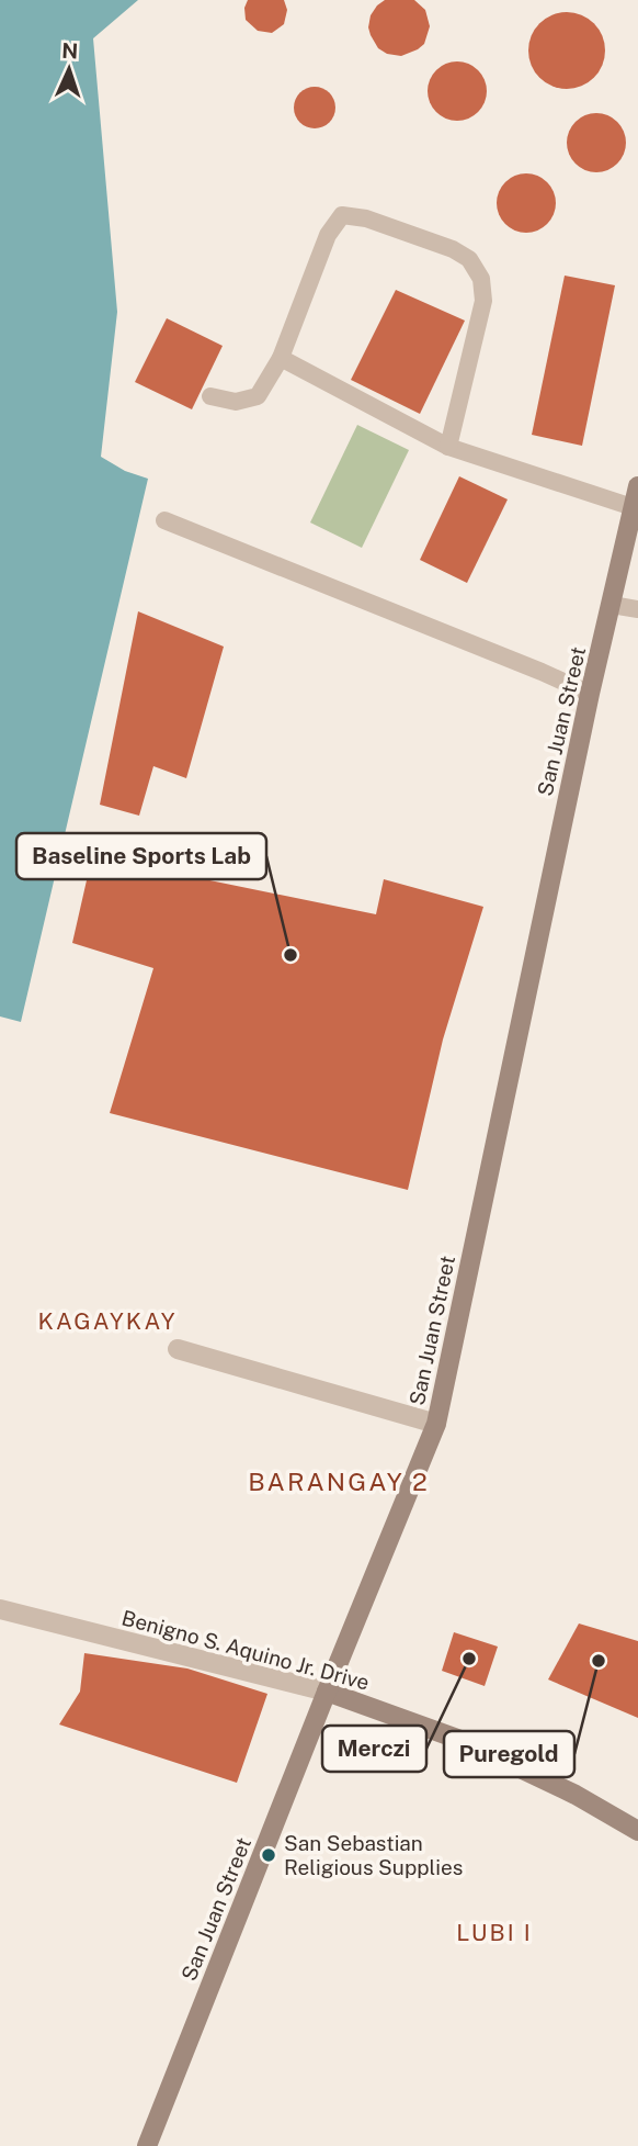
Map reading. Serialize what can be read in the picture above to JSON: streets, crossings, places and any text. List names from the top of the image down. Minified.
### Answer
{"streets":{"main road":["San Juan Street","Benigno S. Aquino Jr. Drive"]},"crossings":[["San Juan Street","Benigno S. Aquino Jr. Drive"]],"districts":["KAGAYKAY","BARANGAY 2","LUBI I"],"places":["Baseline Sports Lab","Merczi","Puregold","San Sebastian Religious Supplies"],"north":"top"}
